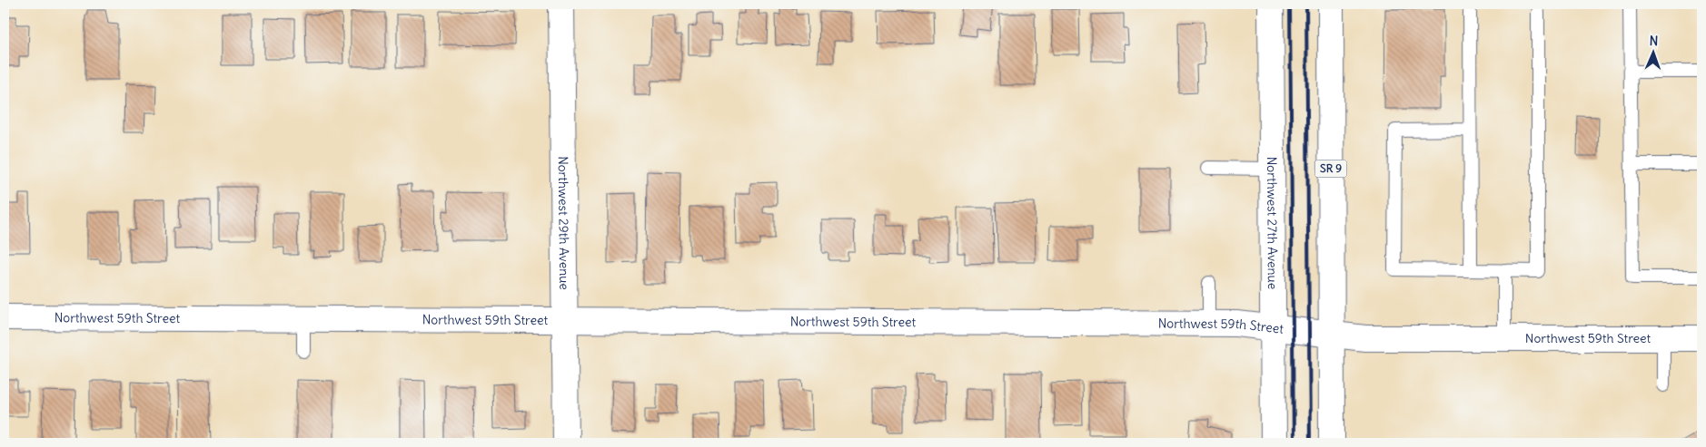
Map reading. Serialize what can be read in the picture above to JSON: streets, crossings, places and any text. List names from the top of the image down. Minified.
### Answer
{"streets":{"street":["SR 9","Northwest 29th Avenue","Northwest 27th Avenue","Northwest 59th Street"]},"crossings":[["SR 9","Northwest 59th Street"],["Northwest 29th Avenue","Northwest 59th Street"],["Northwest 27th Avenue","Northwest 59th Street"]],"north":"top"}
